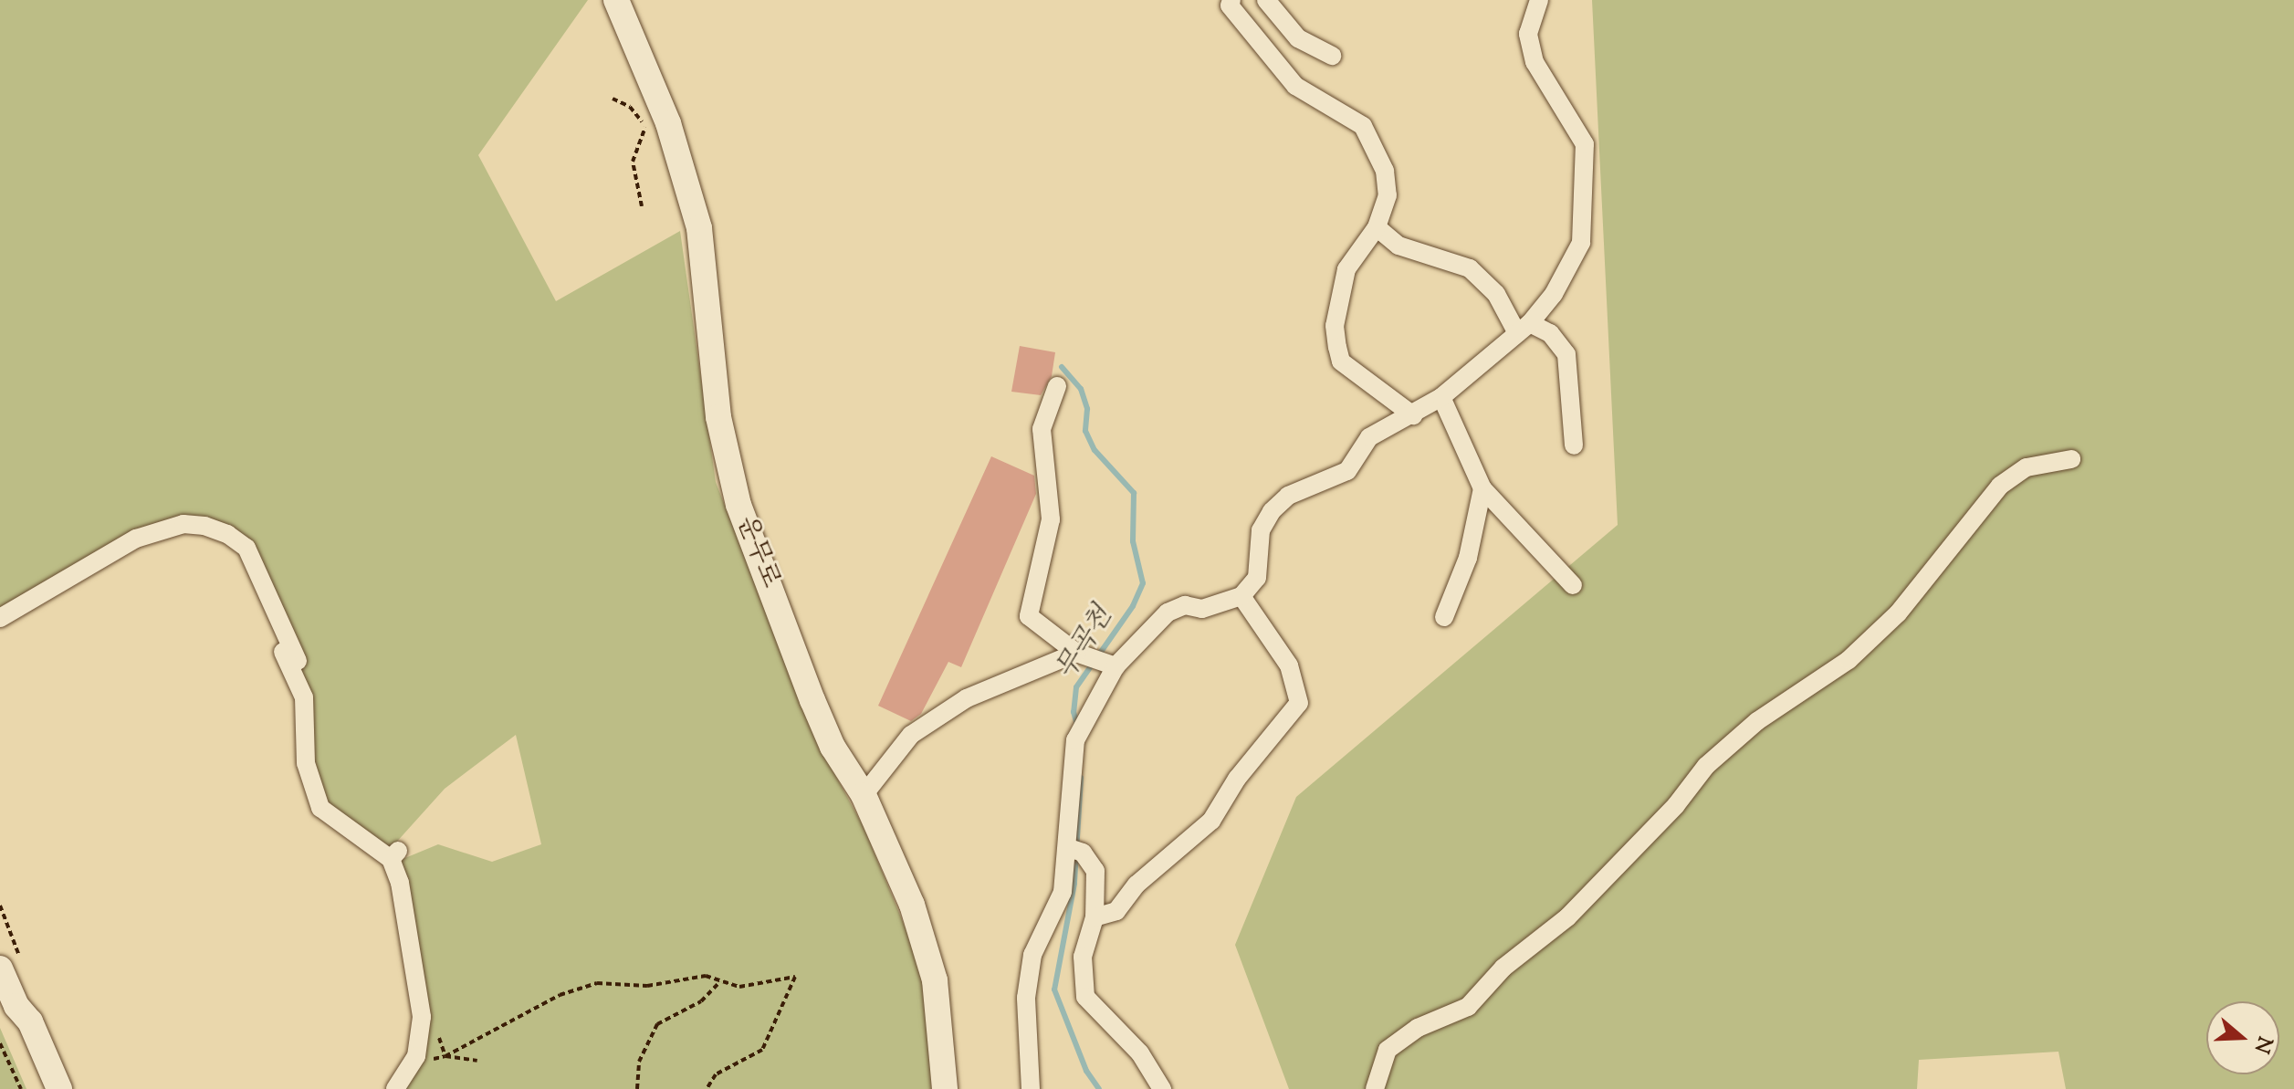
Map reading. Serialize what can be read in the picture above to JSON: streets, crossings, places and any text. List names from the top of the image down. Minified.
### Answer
{"streets":{"street":["운무로"]},"water":["무곡천"],"north":"right"}
